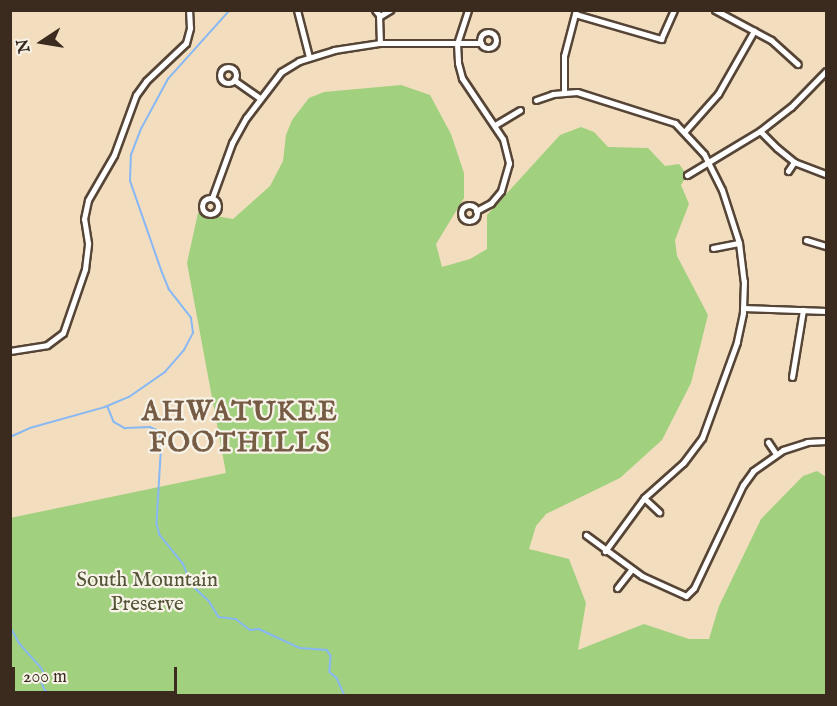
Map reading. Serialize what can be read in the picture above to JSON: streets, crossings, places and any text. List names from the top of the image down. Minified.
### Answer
{"districts":["AHWATUKEE FOOTHILLS"],"parks":["South Mountain Preserve"],"scale_bar":"200 m","north":"left"}
